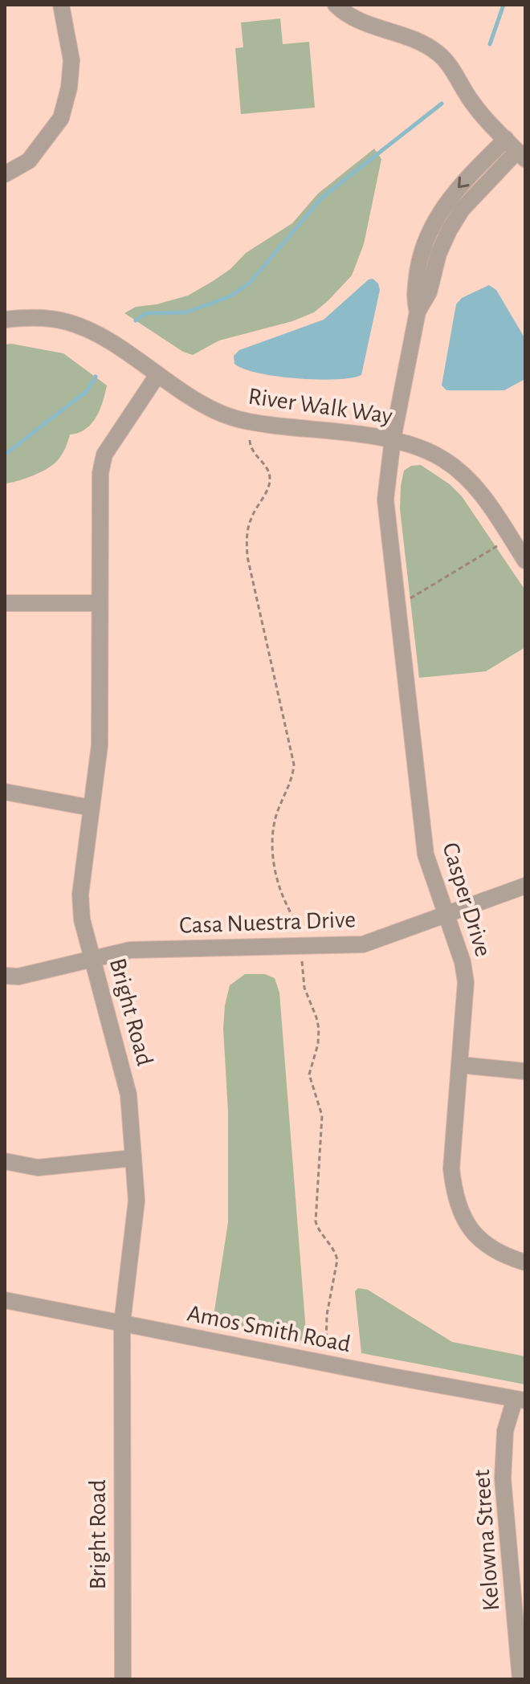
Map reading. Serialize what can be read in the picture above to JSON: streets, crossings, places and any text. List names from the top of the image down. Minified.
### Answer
{"streets":{"street":["River Walk Way","Casper Drive","Casa Nuestra Drive","Bright Road","Amos Smith Road","Kelowna Street"]},"crossings":[["River Walk Way","Casper Drive"],["River Walk Way","Bright Road"],["Casper Drive","Casa Nuestra Drive"],["Casa Nuestra Drive","Bright Road"],["Bright Road","Amos Smith Road"],["Amos Smith Road","Kelowna Street"]]}
